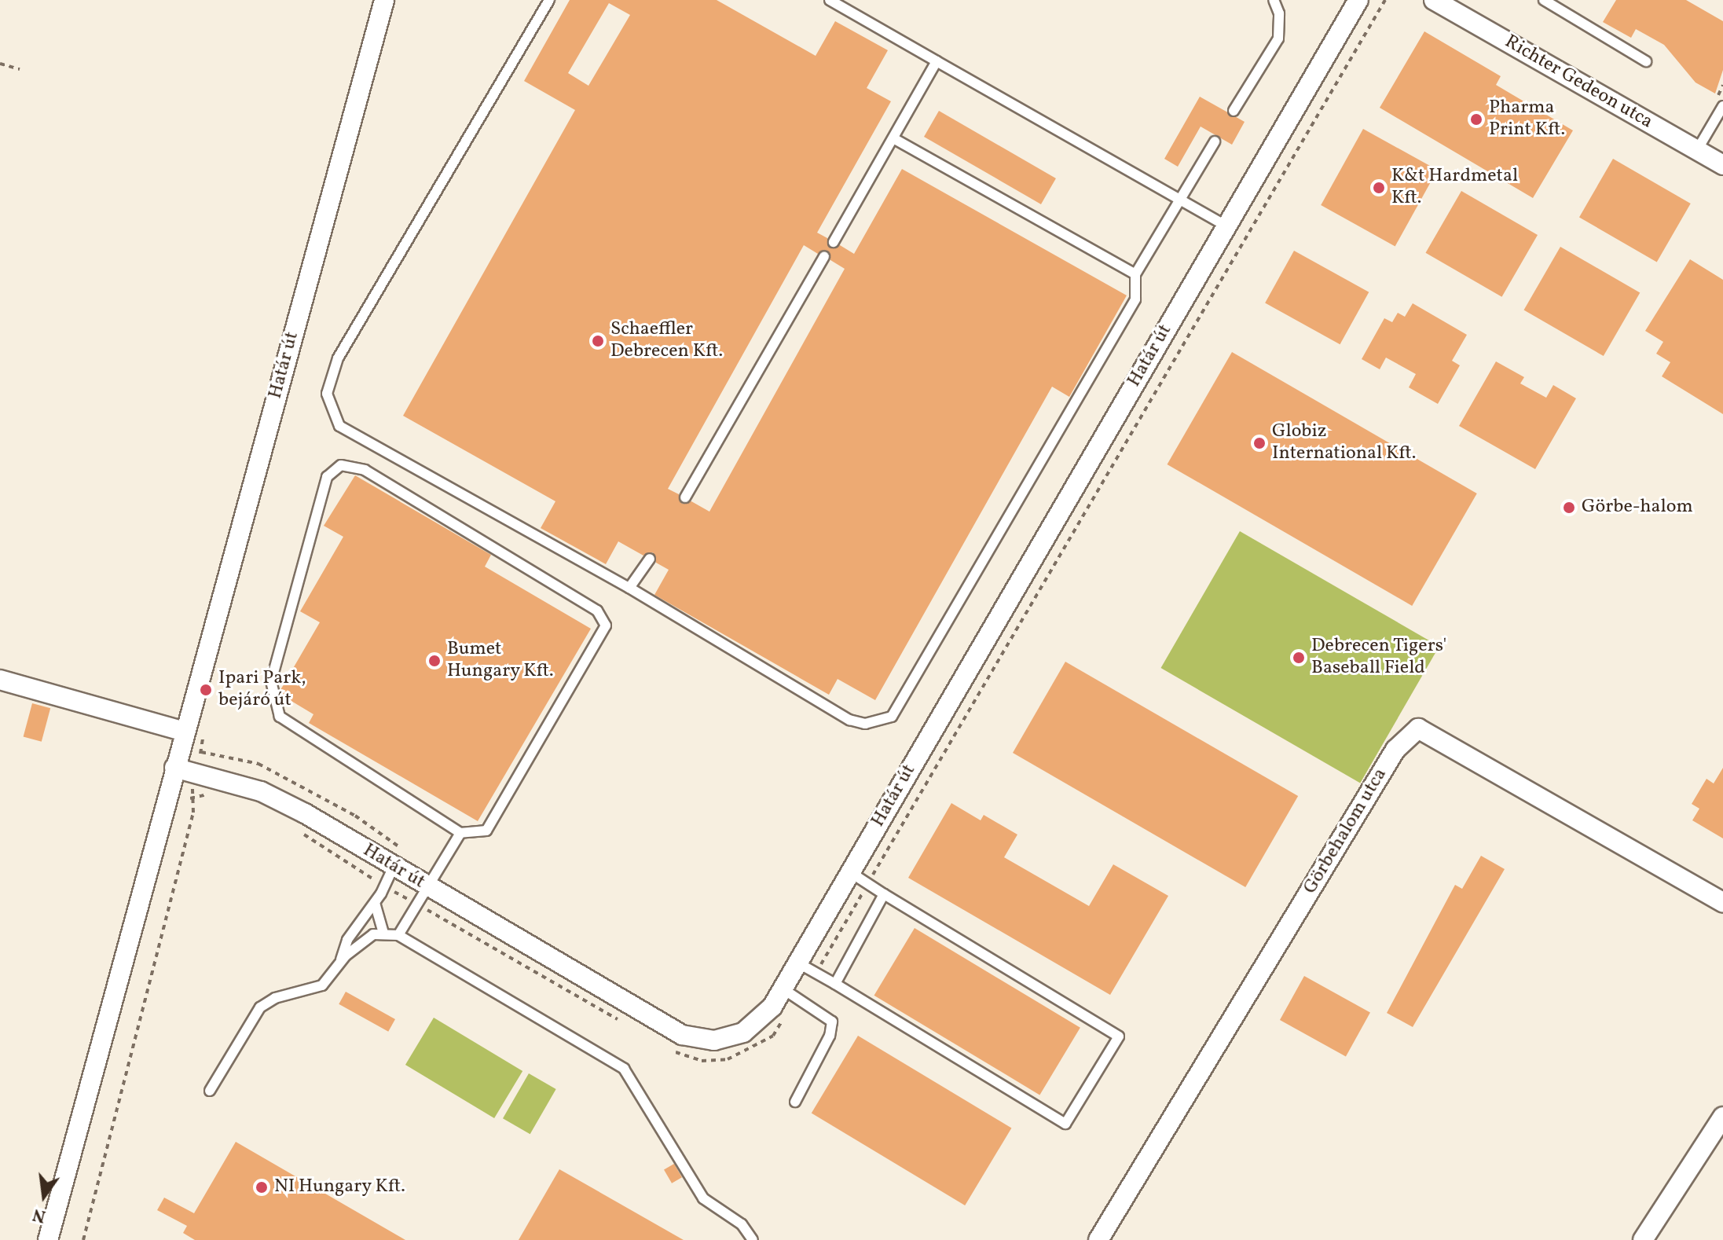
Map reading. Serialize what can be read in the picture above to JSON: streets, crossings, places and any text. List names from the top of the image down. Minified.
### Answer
{"streets":{"street":["Richter Gedeon utca","Határ út","Görbehalom utca"]},"places":["Pharma Print Kft.","K&t Hardmetal Kft.","Schaeffler Debrecen Kft.","Globiz International Kft.","Görbe-halom","Debrecen Tigers' Baseball Field","Bumet Hungary Kft.","Ipari Park, bejáró út","NI Hungary Kft."],"north":"bottom"}
